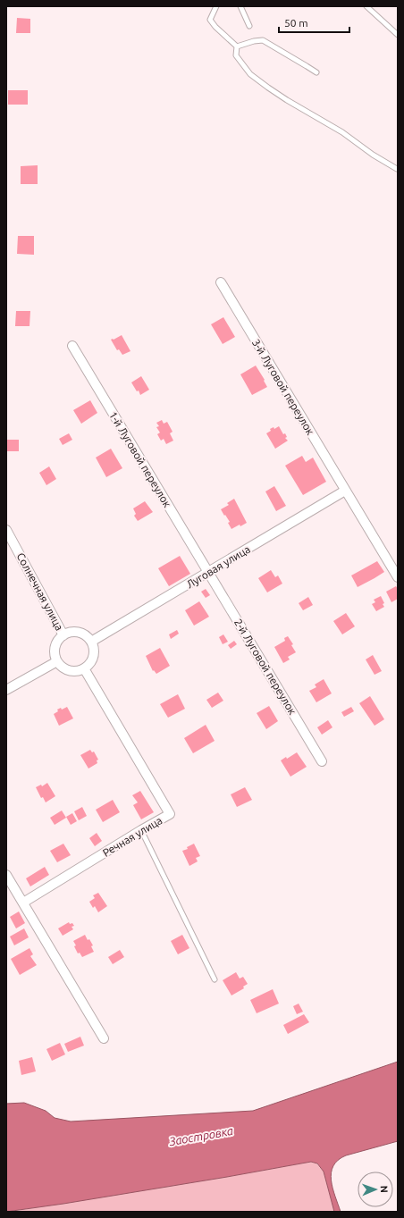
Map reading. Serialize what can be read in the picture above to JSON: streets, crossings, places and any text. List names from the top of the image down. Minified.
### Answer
{"streets":{"street":["3-й Луговой переулок","1-й Луговой переулок","Луговая улица","Солнечная улица","2-й Луговой переулок","Речная улица"]},"crossings":[["3-й Луговой переулок","Луговая улица"],["1-й Луговой переулок","Луговая улица"],["1-й Луговой переулок","2-й Луговой переулок"],["Луговая улица","Солнечная улица"],["Луговая улица","2-й Луговой переулок"],["Луговая улица","Речная улица"],["Солнечная улица","Речная улица"]],"water":["Заостровка"],"scale_bar":"50 m","north":"right"}
